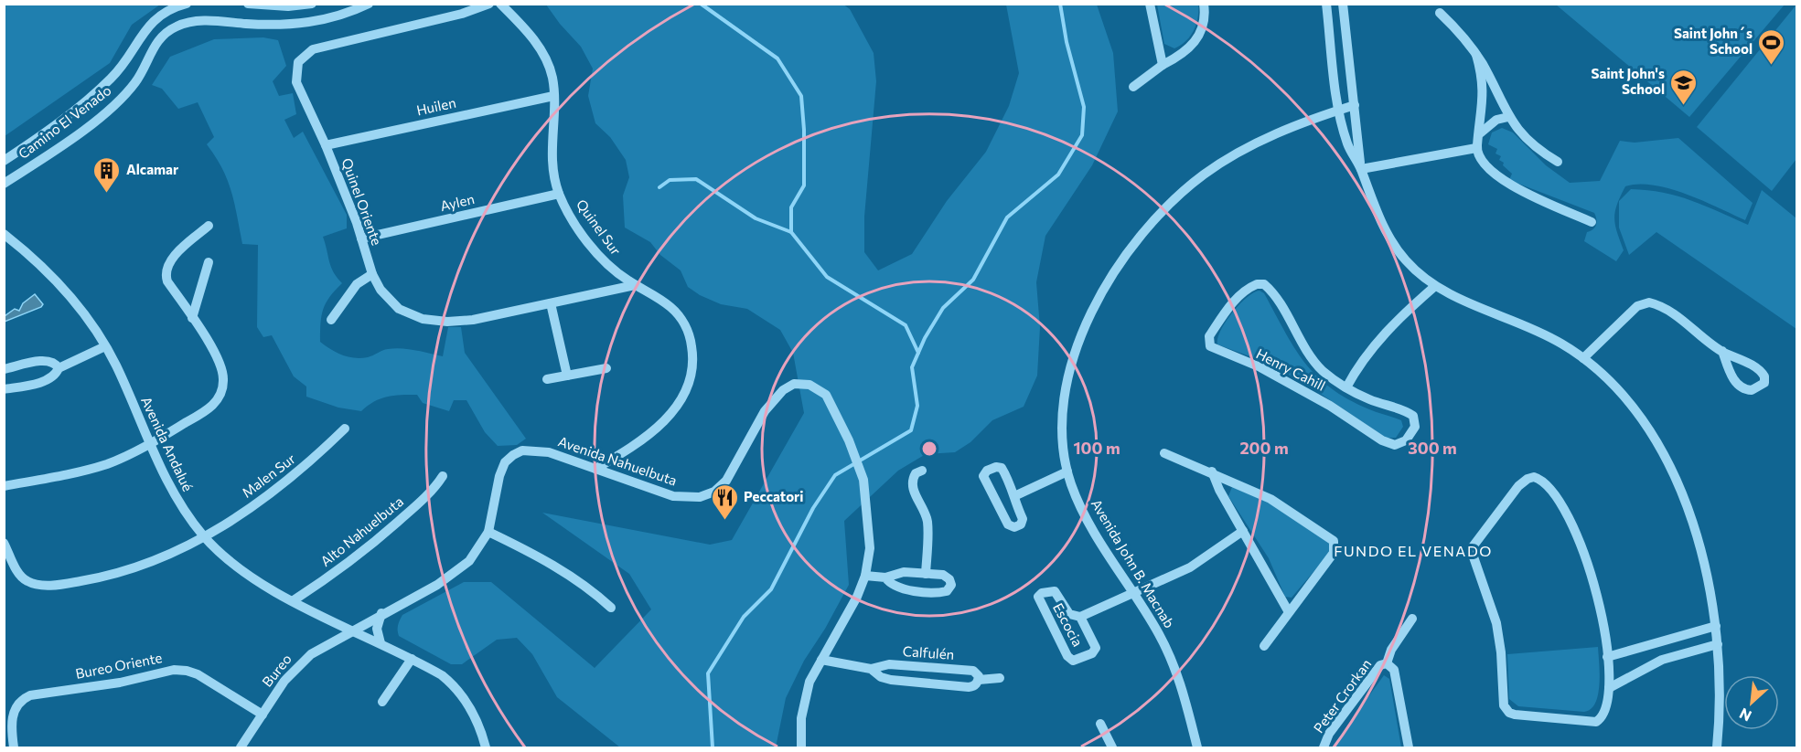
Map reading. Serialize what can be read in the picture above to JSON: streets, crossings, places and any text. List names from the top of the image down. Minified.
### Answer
{"streets":{"street":["Huilen","Camino El Venado","Quinel Oriente","Aylen","Quinel Sur","Henry Cahill","Avenida Andalué","Avenida Nahuelbuta","Malen Sur","Alto Nahuelbuta","Avenida John B. Macnab","Escocia","Calfulén","Bureo Oriente","Bureo","Peter Crorkan"]},"crossings":[["Huilen","Quinel Oriente"],["Huilen","Quinel Sur"],["Quinel Oriente","Aylen"],["Quinel Oriente","Quinel Sur"],["Aylen","Quinel Sur"],["Quinel Sur","Avenida Nahuelbuta"],["Avenida Andalué","Avenida Nahuelbuta"],["Avenida Andalué","Malen Sur"],["Avenida Andalué","Alto Nahuelbuta"],["Avenida Andalué","Bureo"],["Avenida Nahuelbuta","Calfulén"],["Avenida Nahuelbuta","Bureo"],["Avenida John B. Macnab","Escocia"],["Bureo Oriente","Bureo"]],"districts":["FUNDO EL VENADO"],"places":{"sports":["Saint John´s School"],"school or university":["Saint John's School"],"building":["Alcamar"],"restaurant":["Peccatori"]},"north":"bottom left","rings":["100 m","200 m","300 m"]}
